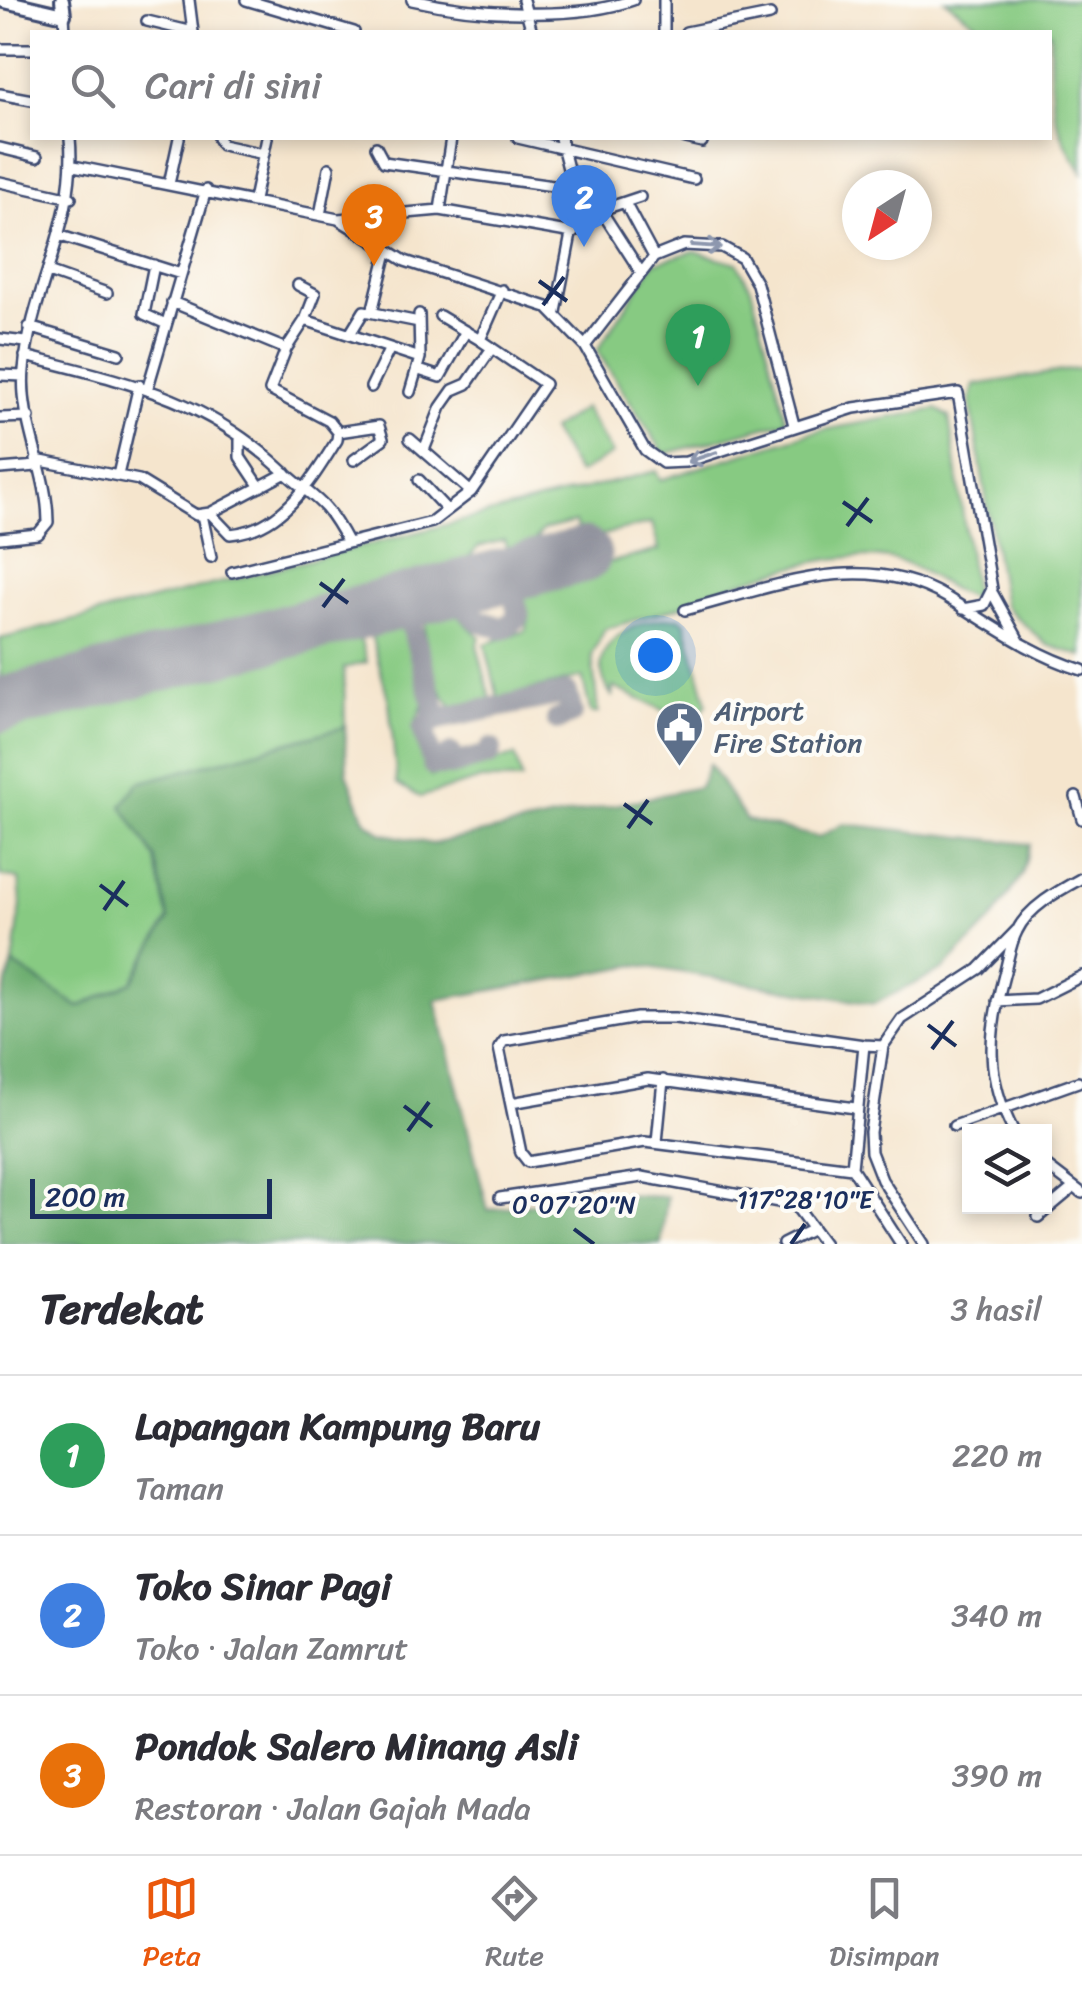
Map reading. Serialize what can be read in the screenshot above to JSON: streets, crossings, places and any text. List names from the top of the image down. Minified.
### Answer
{"places":{"public building":["Airport Fire Station"]},"scale_bar":"200 m","north":"bottom left","page":{"search":"Cari di sini","pins":["2","3","1"],"scale":"200 m","heading":["Terdekat","3 hasil"],"list":[{"mark":"1","name":"Lapangan Kampung Baru","note":"Taman","value":"220 m"},{"mark":"2","name":"Toko Sinar Pagi","note":"Toko · Jalan Zamrut","value":"340 m"},{"mark":"3","name":"Pondok Salero Minang Asli","note":"Restoran · Jalan Gajah Mada","value":"390 m"}],"nav":["Peta","Rute","Disimpan"]},"coordinates":["117°28'10\"E","0°07'20\"N"]}
